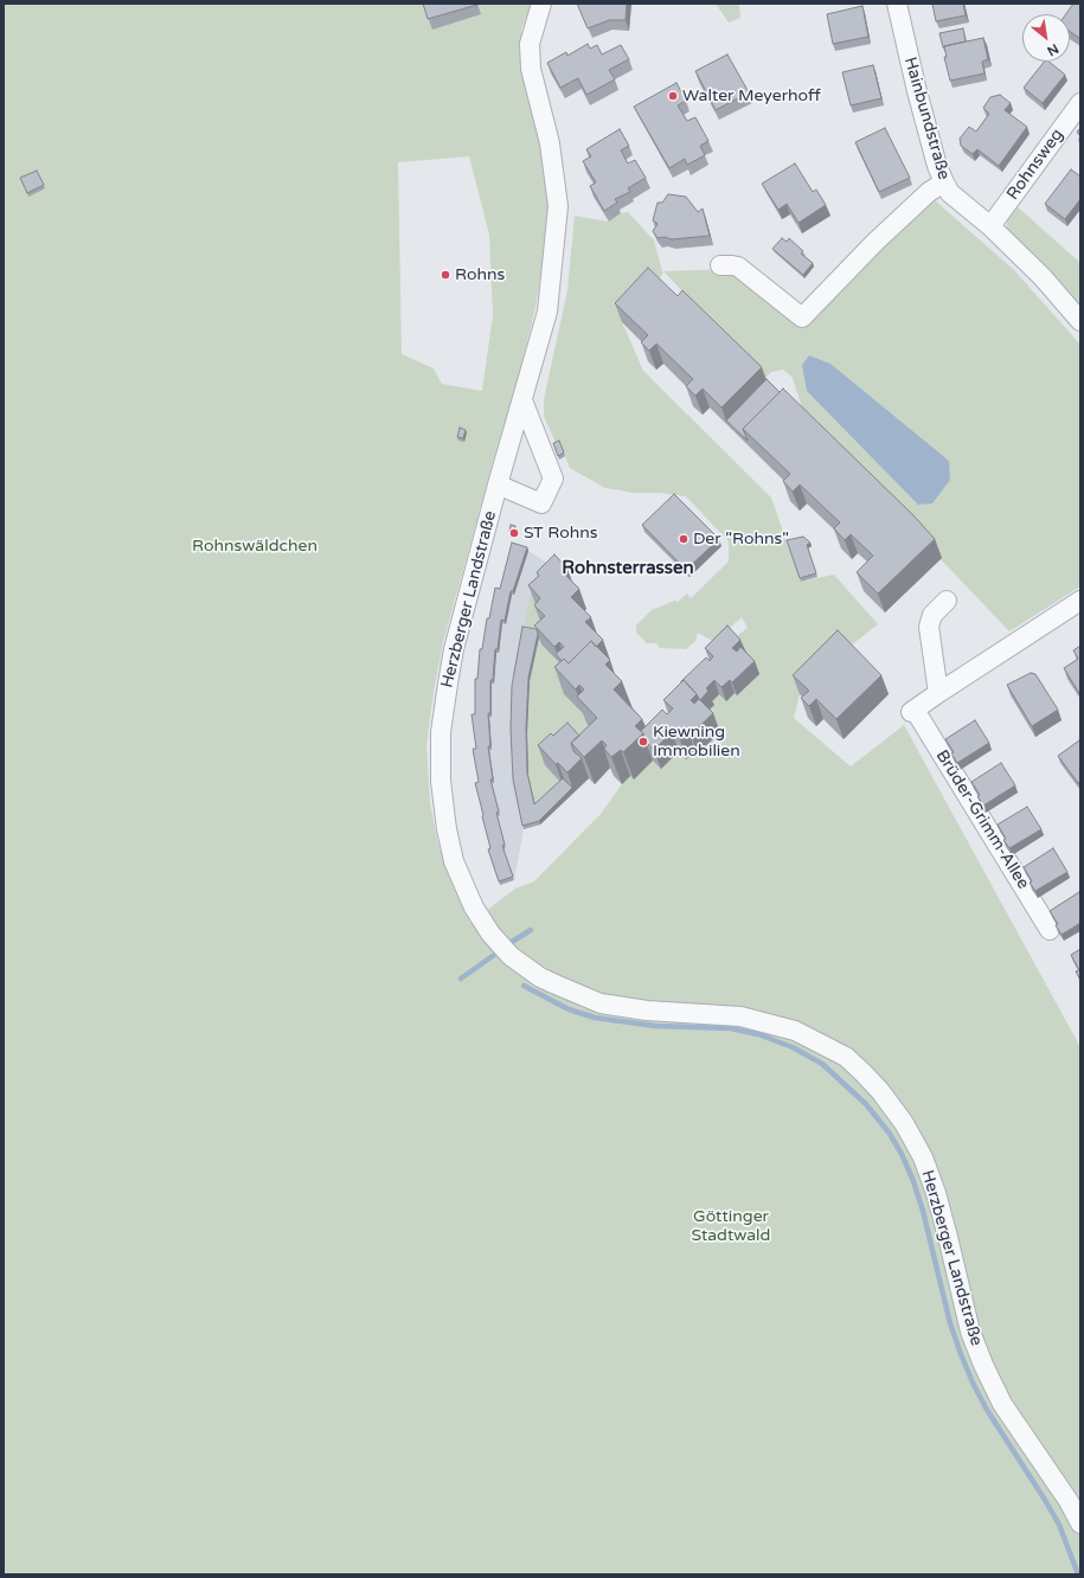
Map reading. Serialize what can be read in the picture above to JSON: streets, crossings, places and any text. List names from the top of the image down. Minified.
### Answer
{"streets":{"street":["Hainbundstraße","Rohnsweg","Herzberger Landstraße","Brüder-Grimm-Allee"]},"crossings":[["Hainbundstraße","Rohnsweg"]],"districts":["Rohnsterrassen"],"parks":["Rohnswäldchen","Göttinger Stadtwald"],"places":["Walter Meyerhoff","Rohns","ST Rohns","Der \"Rohns\"","Kiewning Immobilien"],"north":"bottom right"}
